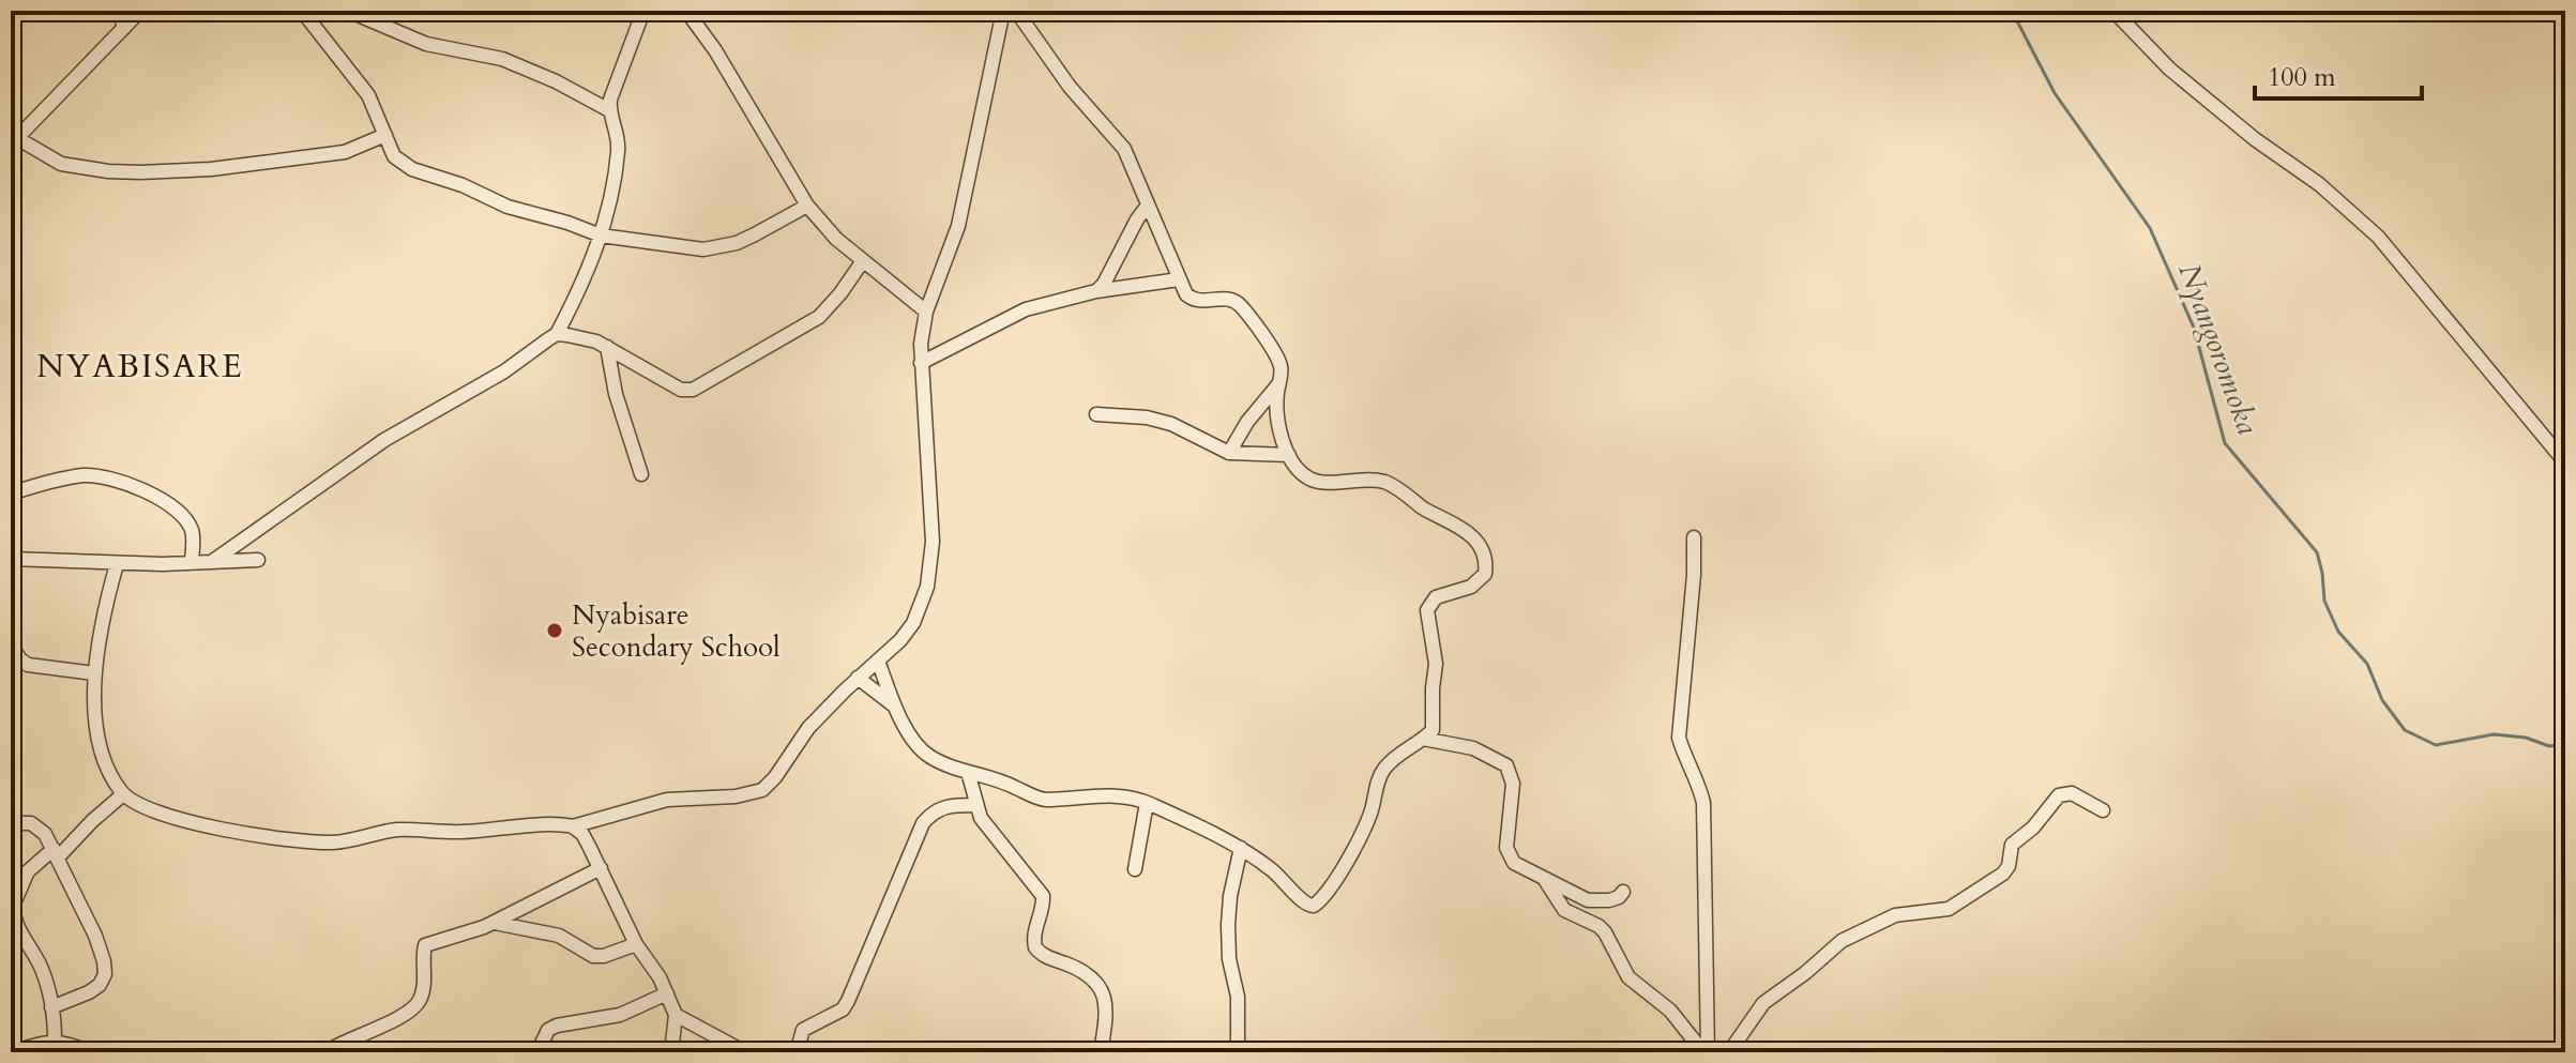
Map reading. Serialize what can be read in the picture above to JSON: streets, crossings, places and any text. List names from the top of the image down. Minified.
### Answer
{"districts":["NYABISARE"],"water":["Nyangoromoka"],"places":["Nyabisare Secondary School"],"scale_bar":"100 m"}
